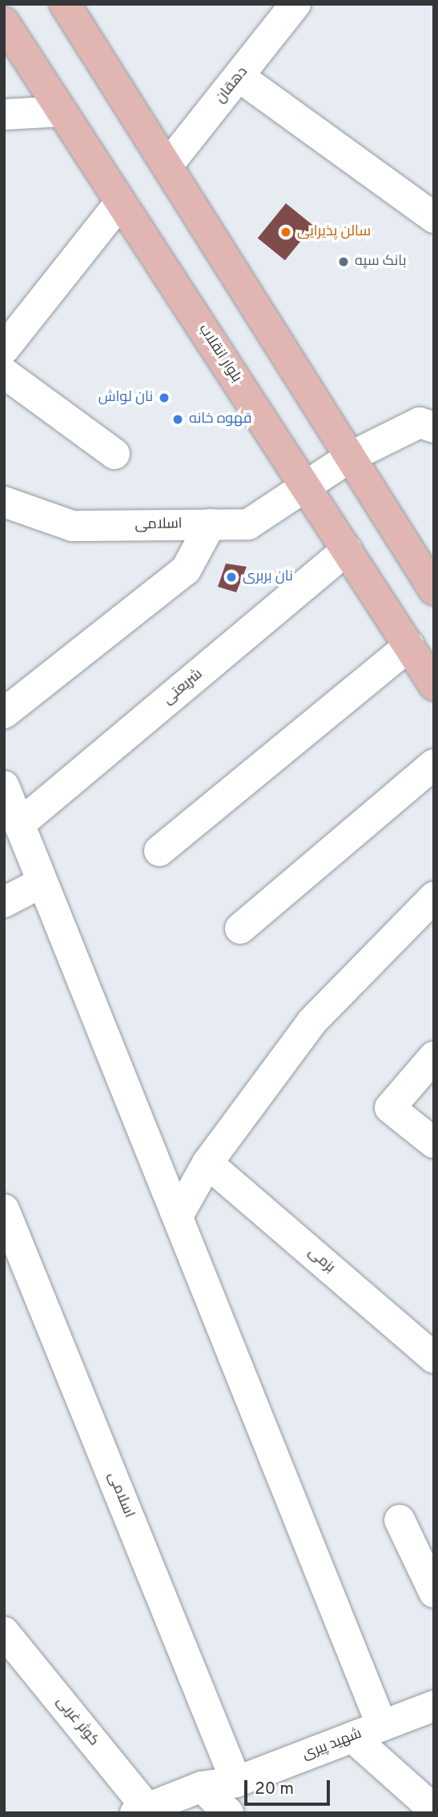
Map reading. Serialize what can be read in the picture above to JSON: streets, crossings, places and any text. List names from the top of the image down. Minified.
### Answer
{"streets":{"main road":["بلوار انقلاب"],"street":["دهقان","اسلامی","شریعتی","بزمی","کوثر غربی","شهید پیری"]},"crossings":[["بلوار انقلاب","اسلامی"],["بلوار انقلاب","شریعتی"],["اسلامی","شهید پیری"],["کوثر غربی","شهید پیری"]],"places":["سالن پذیرایی","بانک سپه","نان لواش","قهوه خانه","نان بربری"],"scale_bar":"20 m"}
